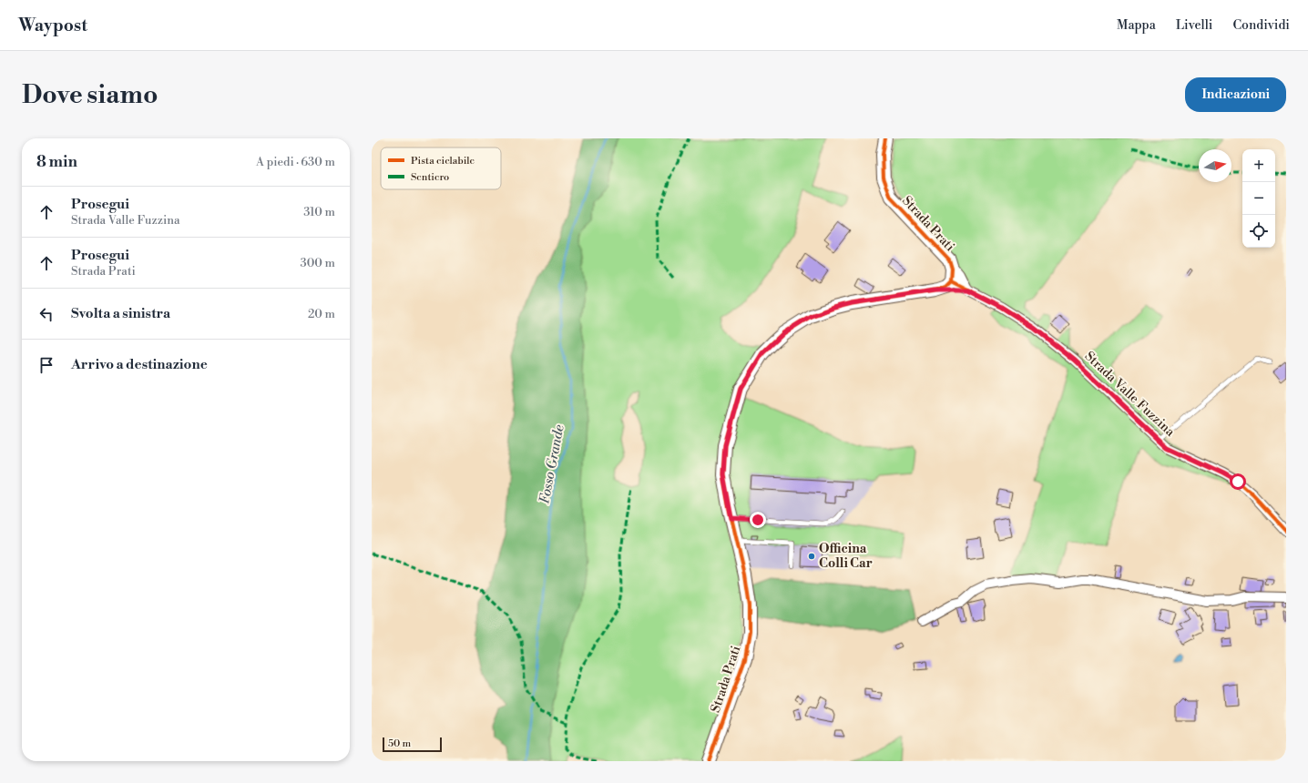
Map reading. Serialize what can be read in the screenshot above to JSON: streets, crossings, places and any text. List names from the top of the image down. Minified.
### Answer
{"streets":{"street":["Strada Prati","Strada Valle Fuzzina"]},"crossings":[["Strada Prati","Strada Valle Fuzzina"]],"water":["Fosso Grande"],"places":["Officina Colli Car"],"legend":["Pista ciclabile","Sentiero"],"scale_bar":"50 m","north":"right","page":{"header":"Waypost","nav":["Mappa","Livelli","Condividi"],"buttons":"Indicazioni","title":"Dove siamo","heading":["8 min","A piedi · 630 m"],"map_buttons":["+","−"],"list":[["Prosegui","Strada Valle Fuzzina","310 m"],["Prosegui","Strada Prati","300 m"],["Svolta a sinistra","20 m"],"Arrivo a destinazione"],"scale":"50 m"}}
